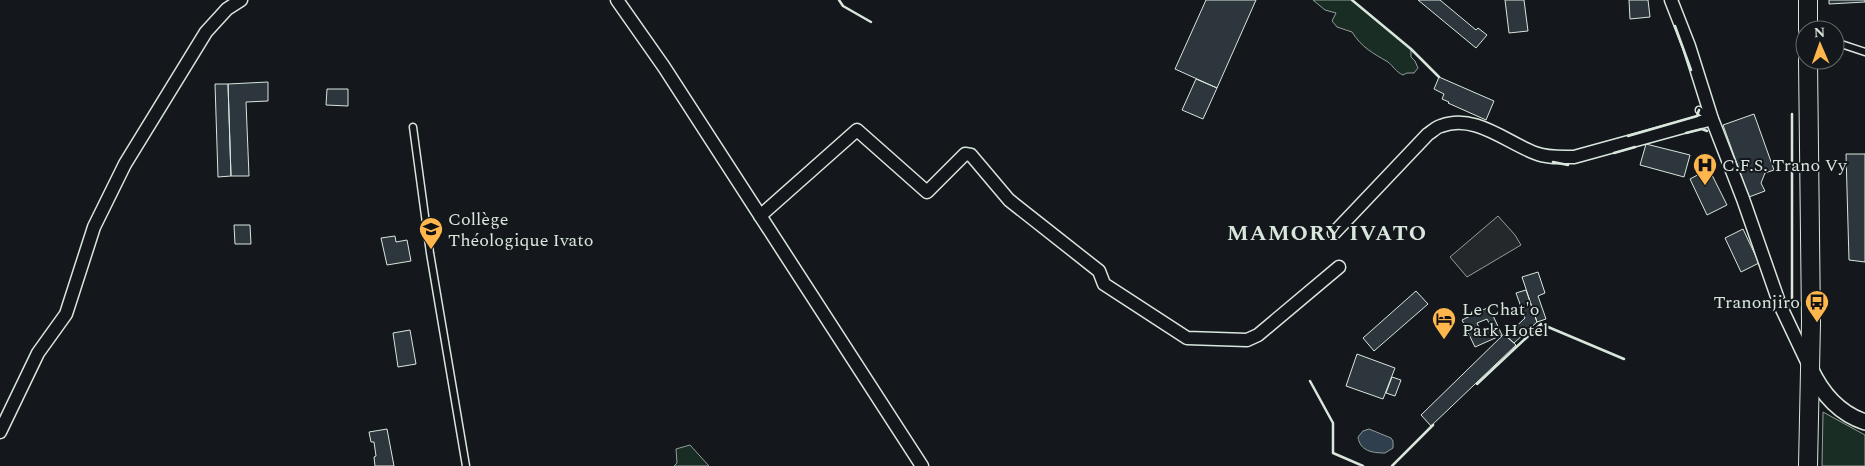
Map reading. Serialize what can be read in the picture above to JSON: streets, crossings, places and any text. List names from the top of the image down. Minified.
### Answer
{"districts":["MAMORY IVATO"],"places":{"hospital":["C.F.S. Trano Vy"],"school or university":["Collège Théologique Ivato"],"bus stop":["Tranonjiro"],"hotel":["Le Chat'o Park Hotel"]},"north":"top"}
